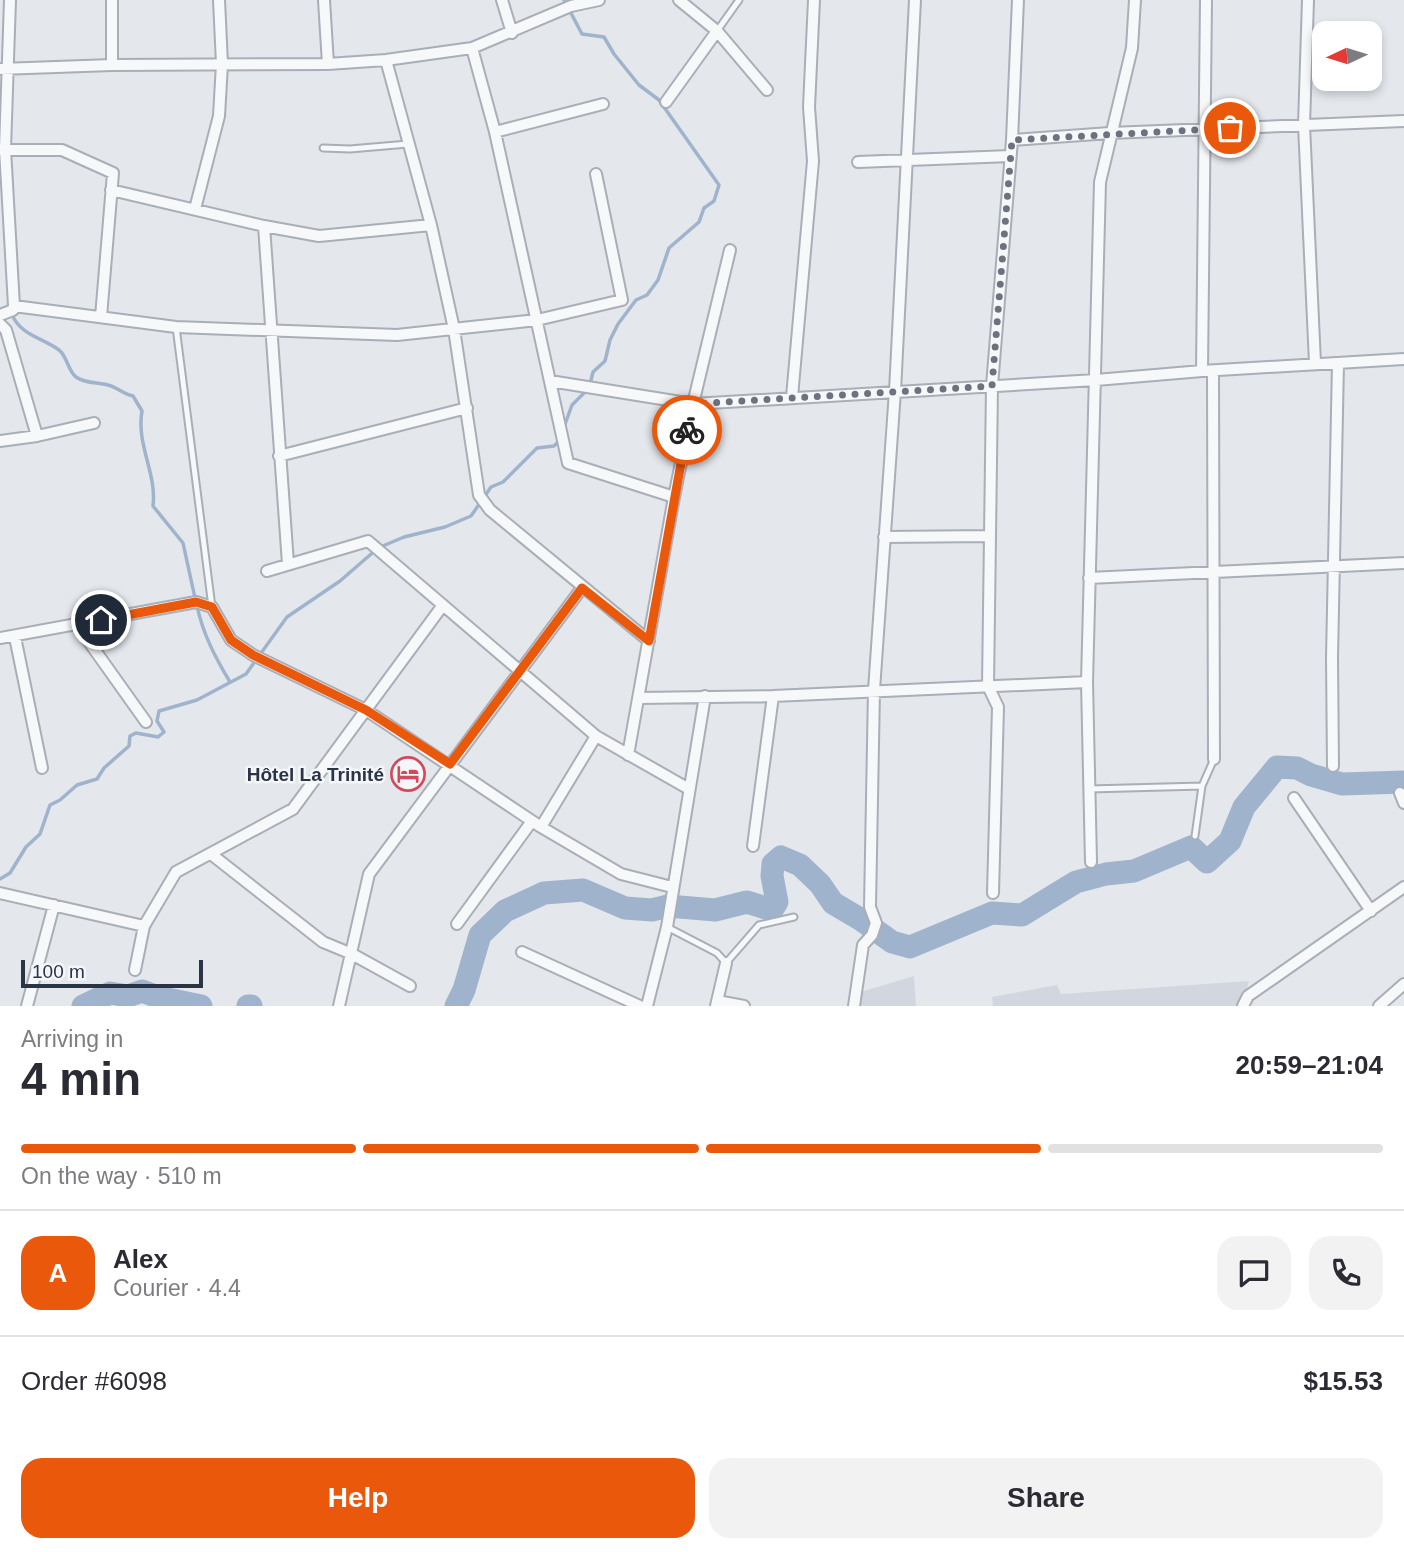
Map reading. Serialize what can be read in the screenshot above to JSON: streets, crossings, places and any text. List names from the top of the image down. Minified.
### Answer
{"places":{"hotel":["Hôtel La Trinité"]},"scale_bar":"100 m","north":"left","page":{"scale":"100 m","heading":["4 min","Arriving in","20:59–21:04"],"panel":["Alex","Courier · 4.4","Order #6098","$15.53"],"bar":"On the way · 510 m","round":"A","buttons":["Help","Share"]}}
